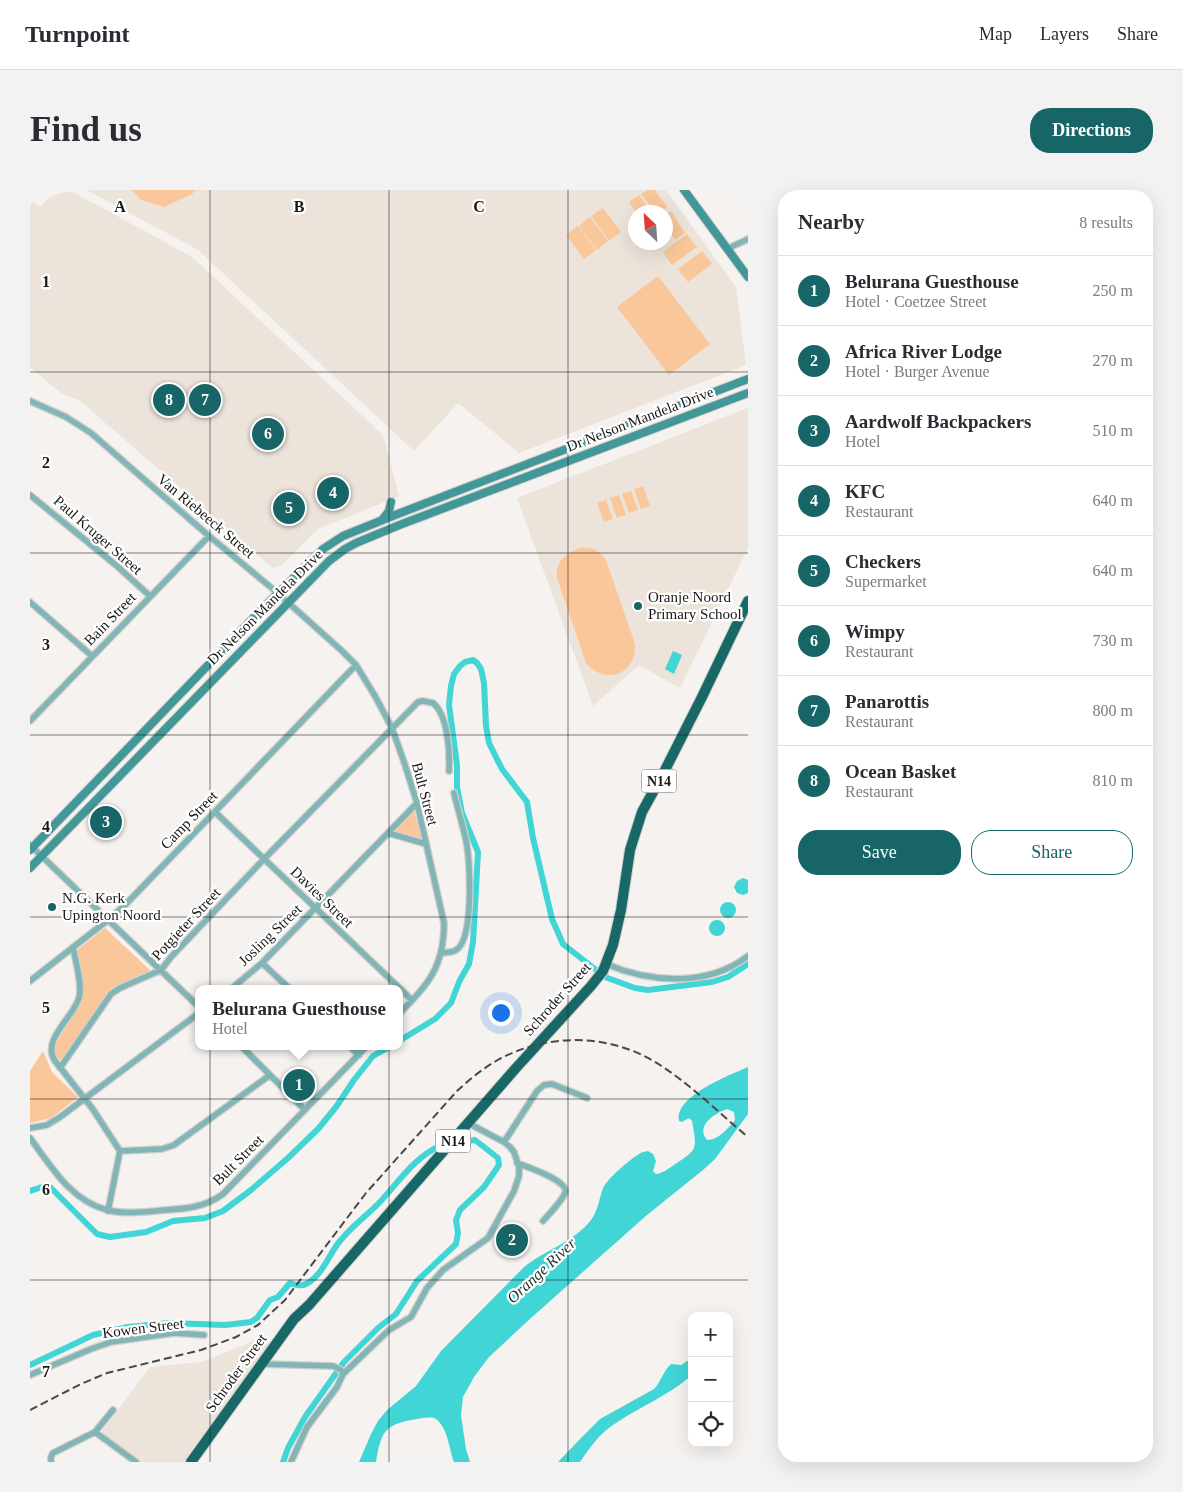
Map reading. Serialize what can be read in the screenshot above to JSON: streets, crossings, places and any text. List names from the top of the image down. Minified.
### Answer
{"streets":{"highway":["N14","Schroder Street"],"street":["Dr Nelson Mandela Drive","Van Riebeeck Street","Paul Kruger Street","Bain Street","Bult Street","Camp Street","Davies Street","Potgieter Street","Josling Street","Kowen Street"]},"crossings":[["Dr Nelson Mandela Drive","Van Riebeeck Street"],["Van Riebeeck Street","Bain Street"],["Van Riebeeck Street","Bult Street"],["Van Riebeeck Street","Camp Street"],["Paul Kruger Street","Bain Street"],["Bult Street","Camp Street"],["Bult Street","Davies Street"],["Bult Street","Potgieter Street"],["Bult Street","Josling Street"],["Camp Street","Davies Street"],["Davies Street","Potgieter Street"],["Davies Street","Josling Street"]],"water":["Orange River"],"places":["Oranje Noord Primary School","N.G. Kerk Upington Noord"],"north":"top left","page":{"header":"Turnpoint","nav":["Map","Layers","Share"],"buttons":["Directions",["Save","Share"]],"title":"Find us","heading":["Nearby","8 results"],"list":[{"mark":"1","name":"Belurana Guesthouse","note":"Hotel · Coetzee Street","value":"250 m"},{"mark":"2","name":"Africa River Lodge","note":"Hotel · Burger Avenue","value":"270 m"},{"mark":"3","name":"Aardwolf Backpackers","note":"Hotel","value":"510 m"},{"mark":"4","name":"KFC","note":"Restaurant","value":"640 m"},{"mark":"5","name":"Checkers","note":"Supermarket","value":"640 m"},{"mark":"6","name":"Wimpy","note":"Restaurant","value":"730 m"},{"mark":"7","name":"Panarottis","note":"Restaurant","value":"800 m"},{"mark":"8","name":"Ocean Basket","note":"Restaurant","value":"810 m"}],"pins":["7","8","6","4","5","3","1","2"],"popup":["Belurana Guesthouse","Hotel"],"map_buttons":["+","−"]},"grid":{"columns":["A","B","C"],"rows":["1","2","3","4","5","6","7"]}}
